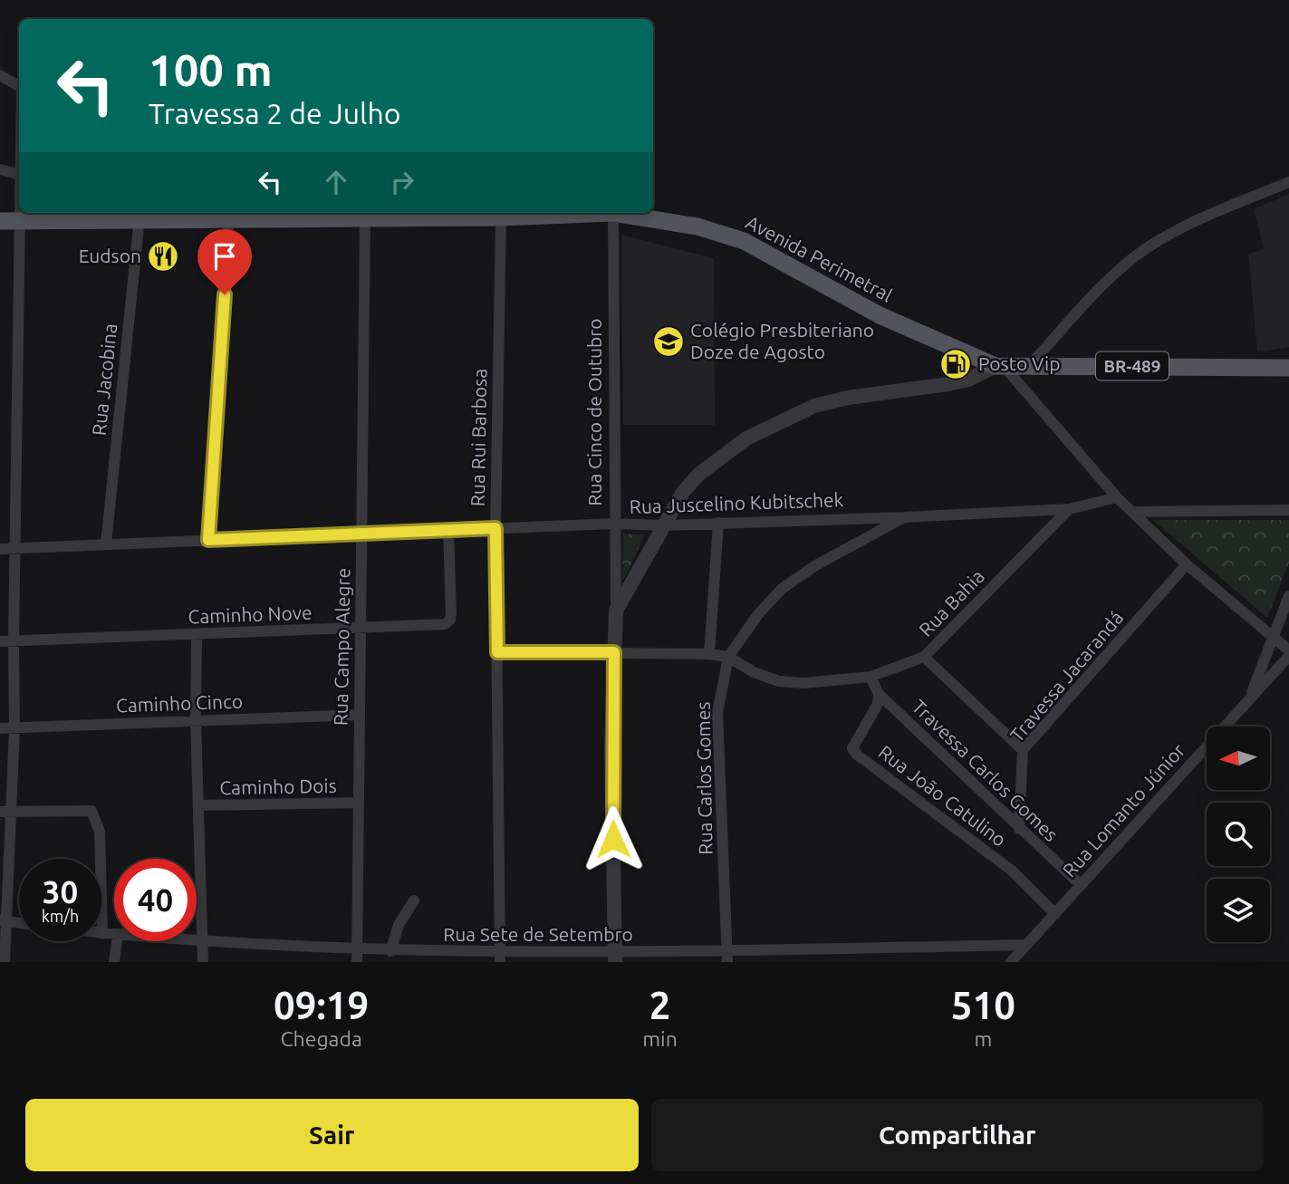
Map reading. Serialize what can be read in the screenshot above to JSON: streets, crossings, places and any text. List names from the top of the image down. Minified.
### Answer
{"streets":{"main road":["Avenida Perimetral","BR-489"],"street":["Rua Jacobina","Rua Cinco de Outubro","Rua Rui Barbosa","Rua Juscelino Kubitschek","Rua Bahia","Caminho Nove","Rua Campo Alegre","Travessa Jacarandá","Caminho Cinco","Travessa Carlos Gomes","Rua Carlos Gomes","Caminho Dois","Rua João Catulino","Rua Lomanto Júnior","Rua Sete de Setembro"]},"crossings":[["Avenida Perimetral","Rua Jacobina"],["Avenida Perimetral","Rua Cinco de Outubro"],["Avenida Perimetral","Rua Rui Barbosa"],["Avenida Perimetral","Rua Campo Alegre"],["Rua Jacobina","Rua Juscelino Kubitschek"],["Rua Cinco de Outubro","Rua Juscelino Kubitschek"],["Rua Cinco de Outubro","Rua Bahia"],["Rua Cinco de Outubro","Rua Sete de Setembro"],["Rua Rui Barbosa","Rua Juscelino Kubitschek"],["Rua Rui Barbosa","Rua Bahia"],["Rua Rui Barbosa","Rua Sete de Setembro"],["Rua Juscelino Kubitschek","Caminho Nove"],["Rua Juscelino Kubitschek","Rua Campo Alegre"],["Rua Juscelino Kubitschek","Rua Carlos Gomes"],["Rua Bahia","Travessa Carlos Gomes"],["Rua Bahia","Rua Carlos Gomes"],["Caminho Nove","Rua Campo Alegre"],["Rua Campo Alegre","Caminho Cinco"],["Rua Campo Alegre","Caminho Dois"],["Rua Campo Alegre","Rua Sete de Setembro"],["Travessa Jacarandá","Travessa Carlos Gomes"],["Travessa Carlos Gomes","Rua João Catulino"],["Travessa Carlos Gomes","Rua Lomanto Júnior"],["Rua Carlos Gomes","Rua Sete de Setembro"],["Rua João Catulino","Rua Lomanto Júnior"],["Rua Lomanto Júnior","Rua Sete de Setembro"]],"places":{"restaurant":["Eudson"],"school or university":["Colégio Presbiteriano Doze de Agosto"],"fuel station":["Posto Vip"]},"north":"left","page":{"turn":["100 m","Travessa 2 de Julho"],"speed":"30 km/h","limit":"40","eta":["09:19","Chegada","2","min","510","m"],"buttons":["Sair","Compartilhar"]}}
